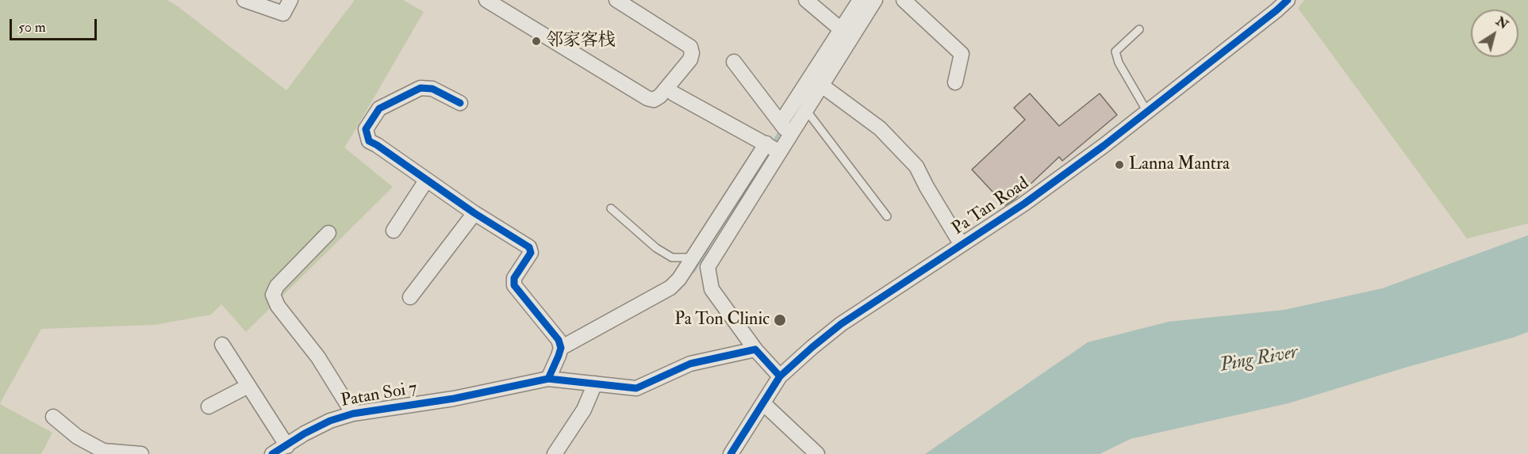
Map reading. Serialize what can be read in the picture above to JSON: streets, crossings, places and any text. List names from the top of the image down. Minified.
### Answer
{"streets":{"street":["Pa Tan Road","Patan Soi 7"]},"water":["Ping River"],"places":["邻家客栈","Lanna Mantra","Pa Ton Clinic"],"scale_bar":"50 m","north":"top right"}
